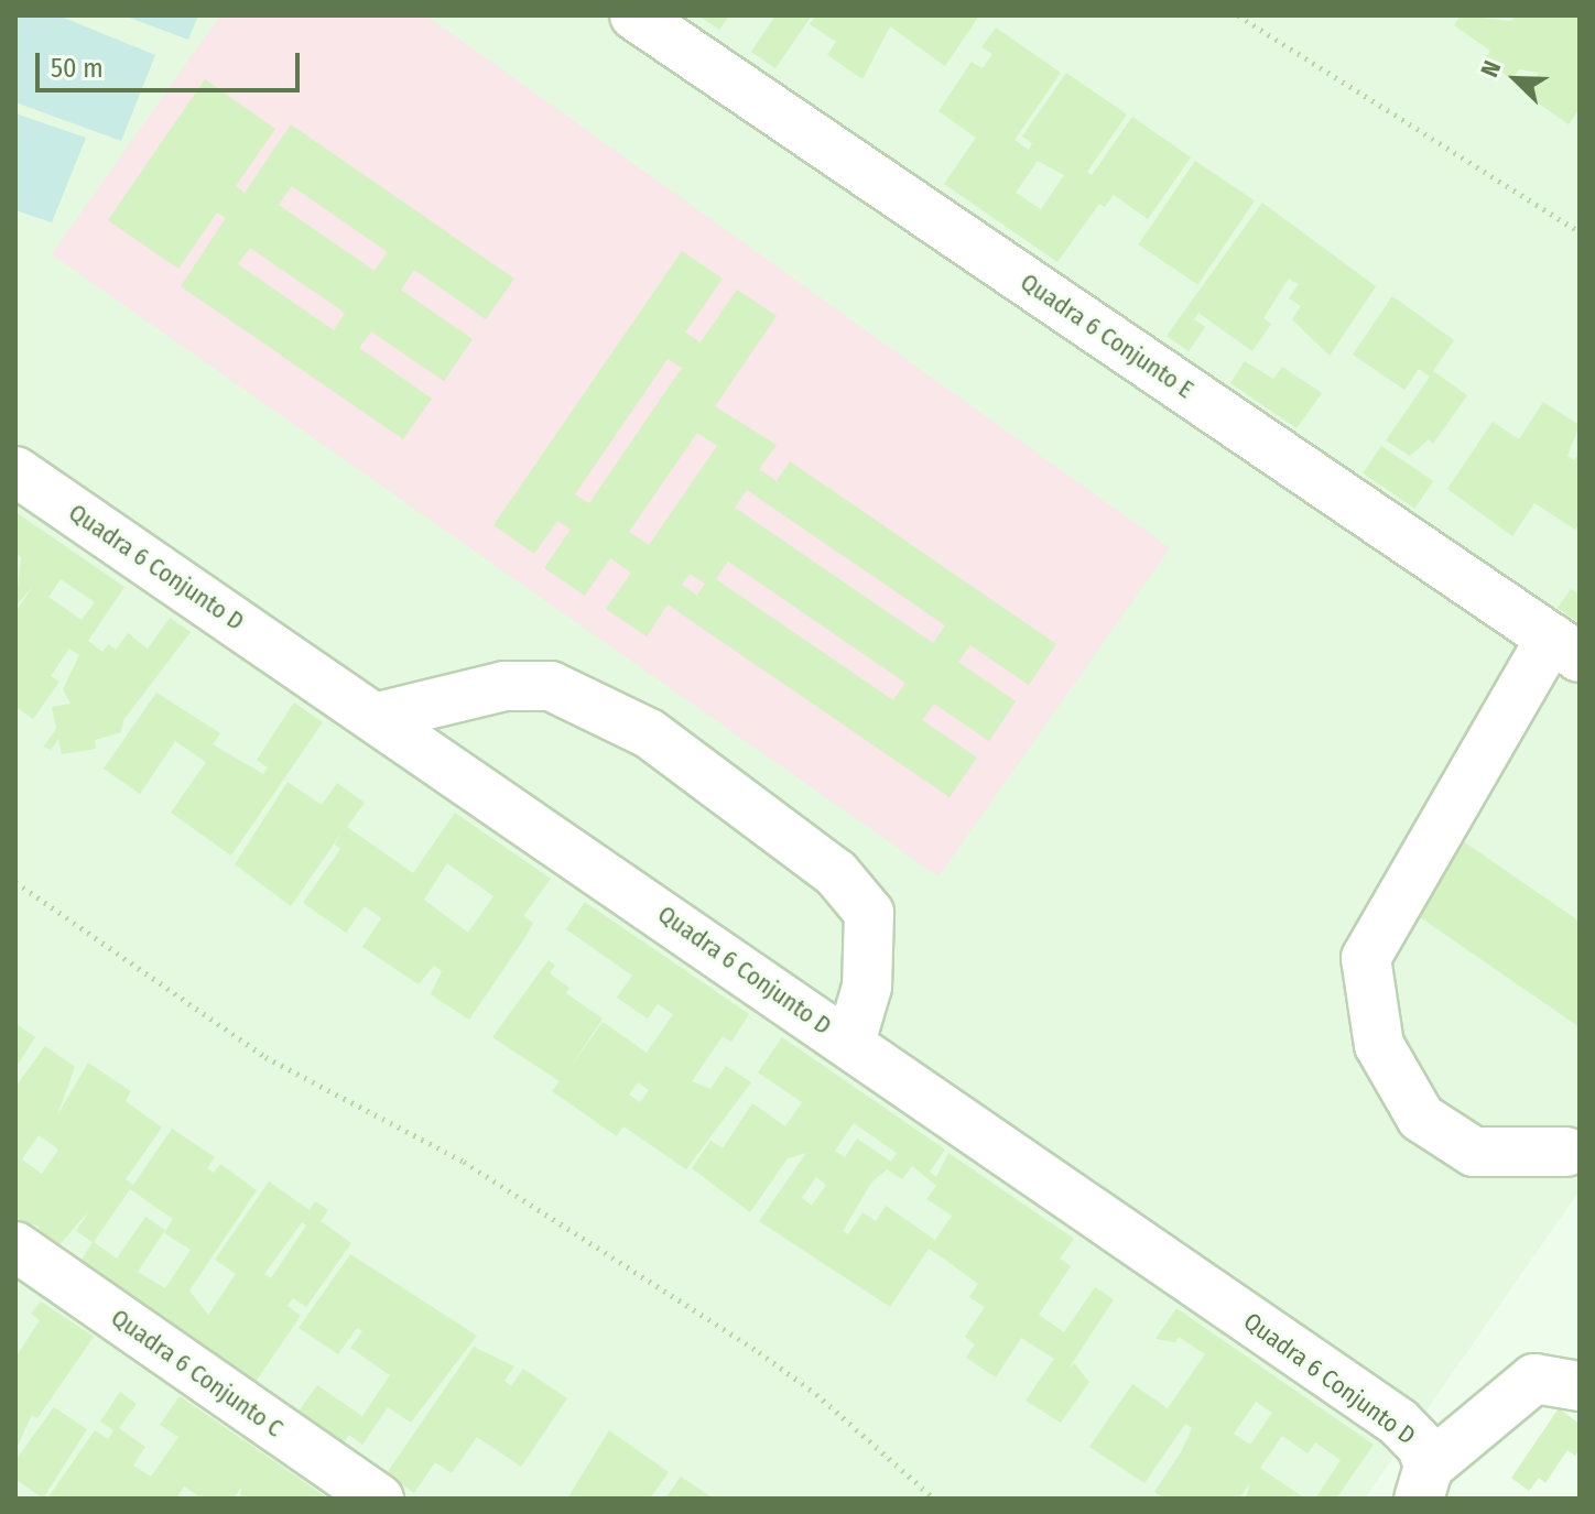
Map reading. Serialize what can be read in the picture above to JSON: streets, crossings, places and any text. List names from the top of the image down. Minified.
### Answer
{"streets":{"street":["Quadra 6 Conjunto E","Quadra 6 Conjunto D","Quadra 6 Conjunto C"]},"scale_bar":"50 m","north":"top left"}
